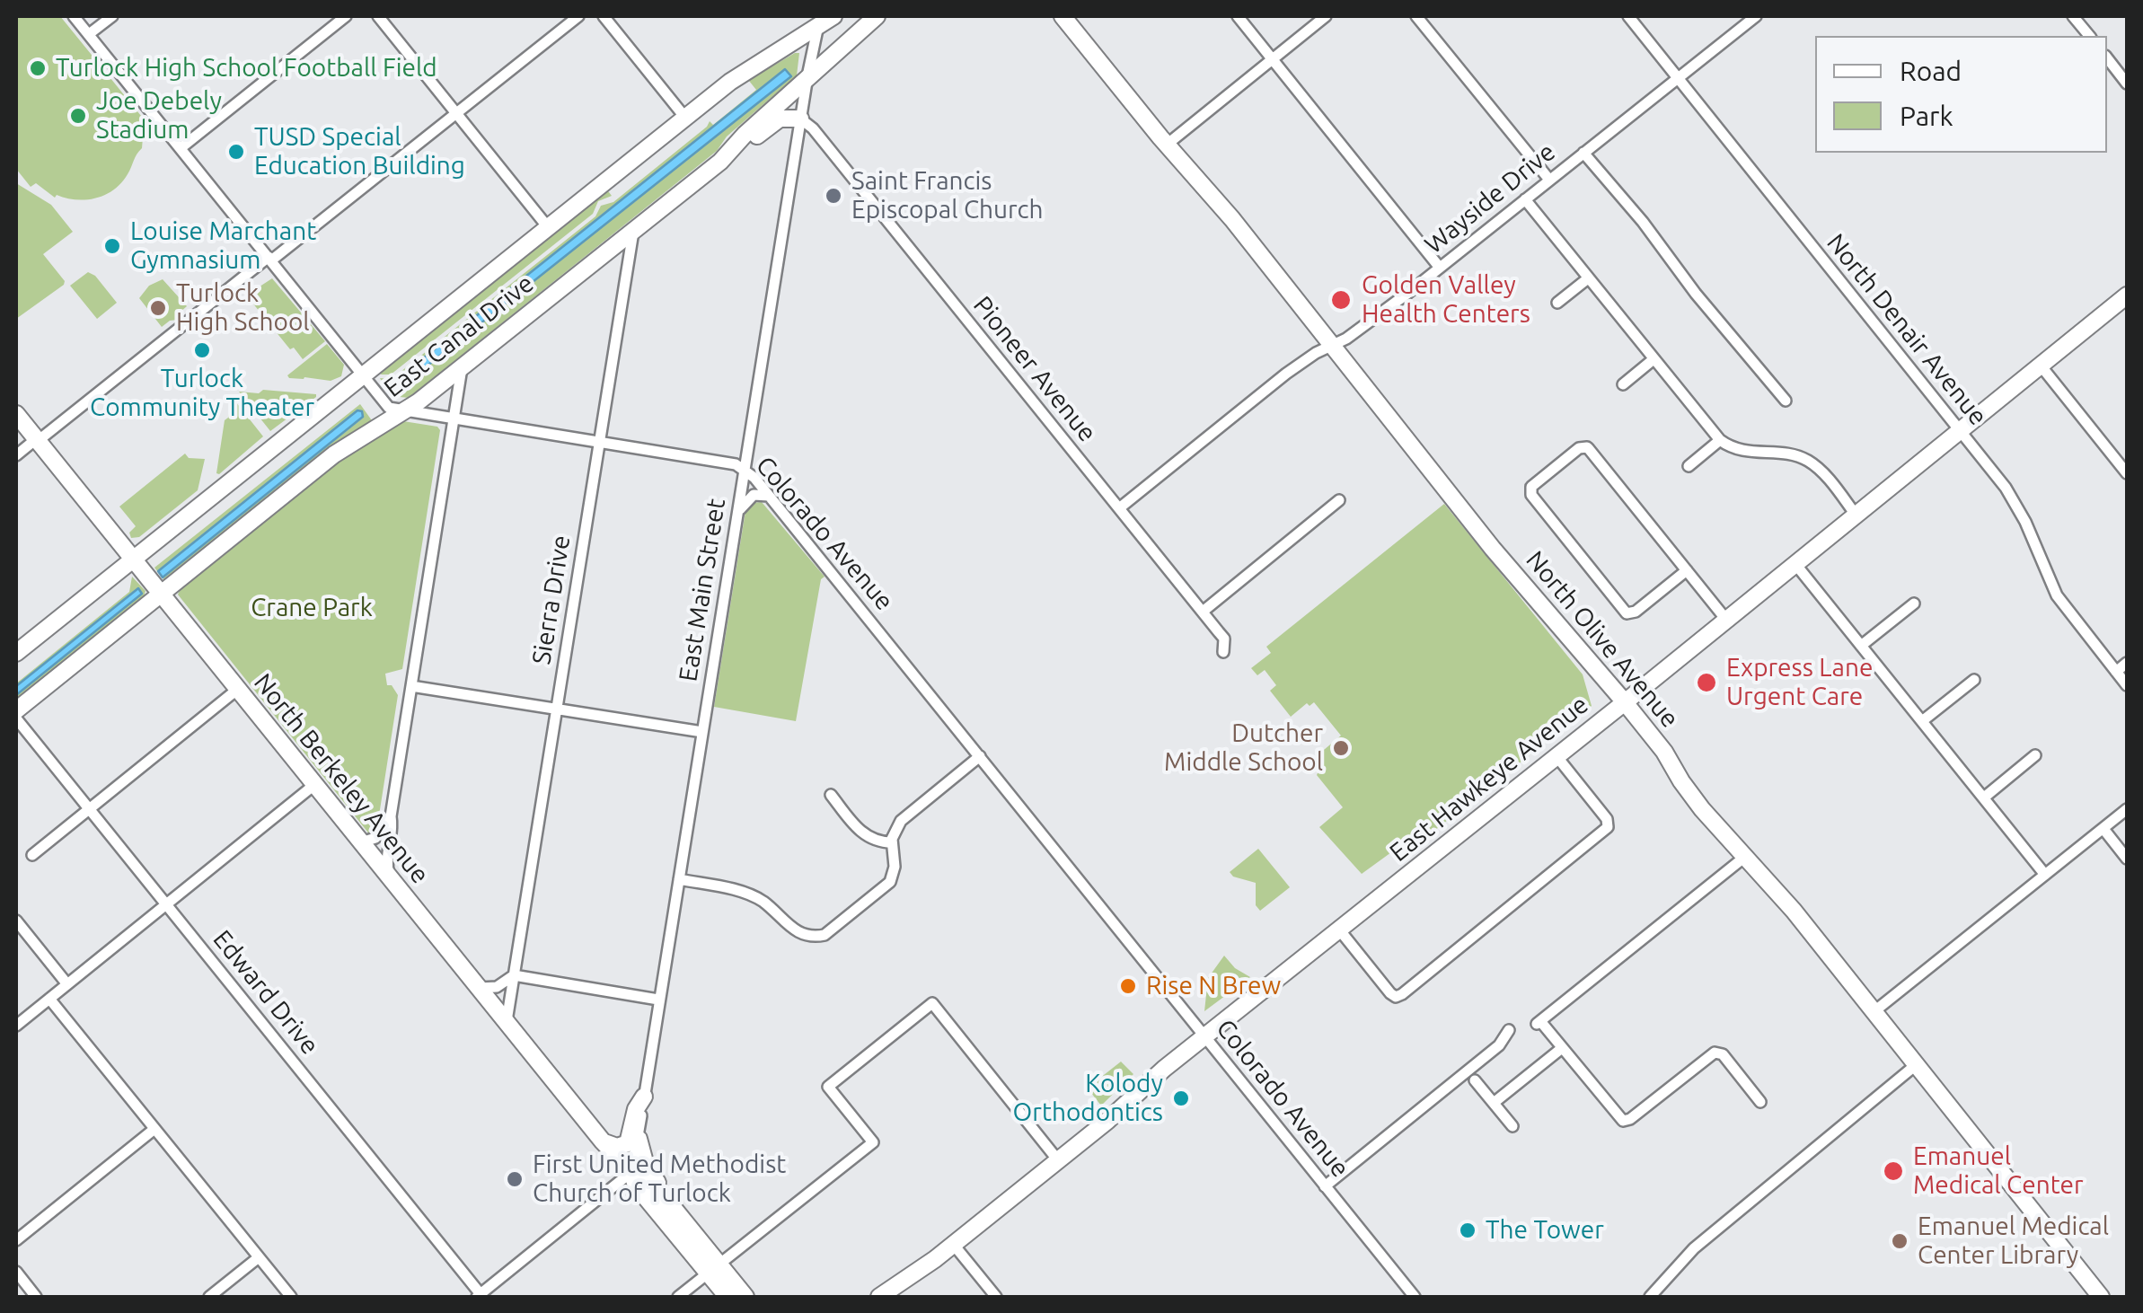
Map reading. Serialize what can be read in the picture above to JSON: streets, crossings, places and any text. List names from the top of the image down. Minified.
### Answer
{"streets":{"street":["Wayside Drive","North Denair Avenue","East Canal Drive","Pioneer Avenue","Colorado Avenue","East Main Street","Sierra Drive","North Olive Avenue","North Berkeley Avenue","East Hawkeye Avenue","Edward Drive"]},"crossings":[["Wayside Drive","North Denair Avenue"],["Wayside Drive","Pioneer Avenue"],["Wayside Drive","North Olive Avenue"],["North Denair Avenue","East Hawkeye Avenue"],["East Canal Drive","Colorado Avenue"],["East Canal Drive","East Main Street"],["East Canal Drive","Sierra Drive"],["East Canal Drive","North Berkeley Avenue"],["Pioneer Avenue","East Main Street"],["Colorado Avenue","East Main Street"],["Colorado Avenue","Sierra Drive"],["Colorado Avenue","East Hawkeye Avenue"],["East Main Street","North Berkeley Avenue"],["Sierra Drive","North Berkeley Avenue"],["North Olive Avenue","East Hawkeye Avenue"]],"parks":["Crane Park"],"places":["Turlock High School Football Field","Joe Debely Stadium","TUSD Special Education Building","Saint Francis Episcopal Church","Louise Marchant Gymnasium","Golden Valley Health Centers","Turlock High School","Turlock Community Theater","Express Lane Urgent Care","Dutcher Middle School","Rise N Brew","Kolody Orthodontics","Emanuel Medical Center","First United Methodist Church of Turlock","The Tower","Emanuel Medical Center Library"],"legend":["Road","Park"]}
